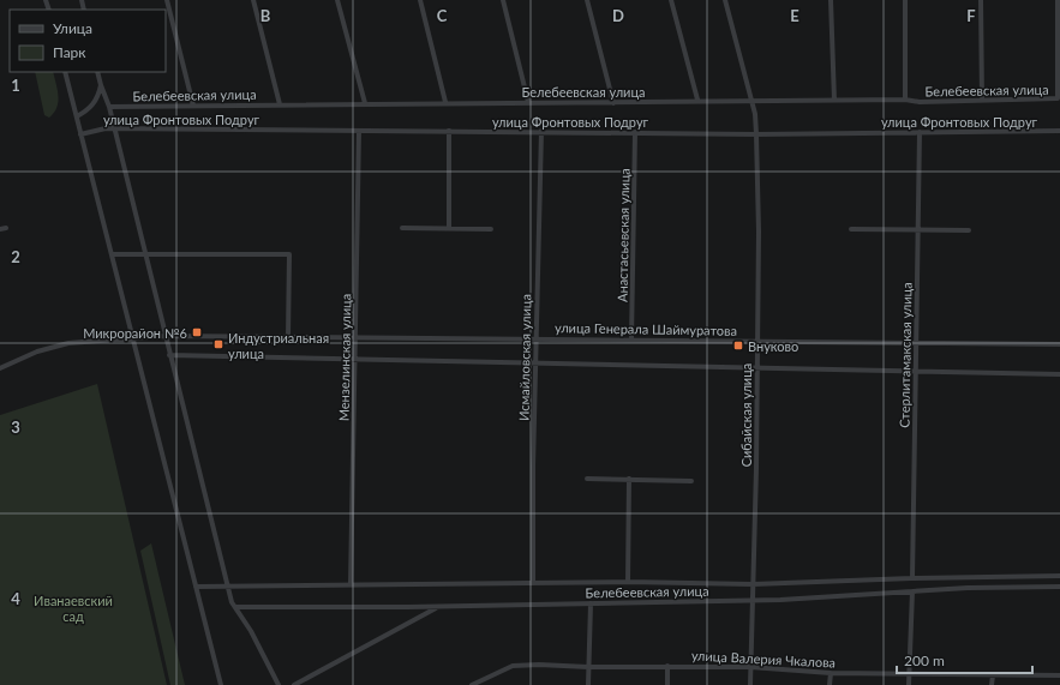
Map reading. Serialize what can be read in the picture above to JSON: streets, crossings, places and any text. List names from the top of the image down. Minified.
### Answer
{"streets":{"street":["Белебеевская улица","улица Фронтовых Подруг","Анастасьевская улица","улица Генерала Шаймуратова","Стерлитамакская улица","Мензелинская улица","Исмайловская улица","Сибайская улица","улица Валерия Чкалова"]},"crossings":[["Белебеевская улица","Стерлитамакская улица"],["Белебеевская улица","Мензелинская улица"],["Белебеевская улица","Исмайловская улица"],["Белебеевская улица","Сибайская улица"],["улица Фронтовых Подруг","Анастасьевская улица"],["улица Фронтовых Подруг","Стерлитамакская улица"],["улица Фронтовых Подруг","Мензелинская улица"],["улица Фронтовых Подруг","Исмайловская улица"],["улица Фронтовых Подруг","Сибайская улица"],["Анастасьевская улица","улица Генерала Шаймуратова"],["улица Генерала Шаймуратова","Стерлитамакская улица"],["улица Генерала Шаймуратова","Мензелинская улица"],["улица Генерала Шаймуратова","Исмайловская улица"],["улица Генерала Шаймуратова","Сибайская улица"],["Сибайская улица","улица Валерия Чкалова"]],"parks":["Иванаевский сад"],"places":{"transit":["Микрорайон №6","Индустриальная улица","Внуково"]},"legend":["Улица","Парк"],"scale_bar":"200 m","grid":{"columns":["B","C","D","E","F"],"rows":["1","2","3","4"]}}
